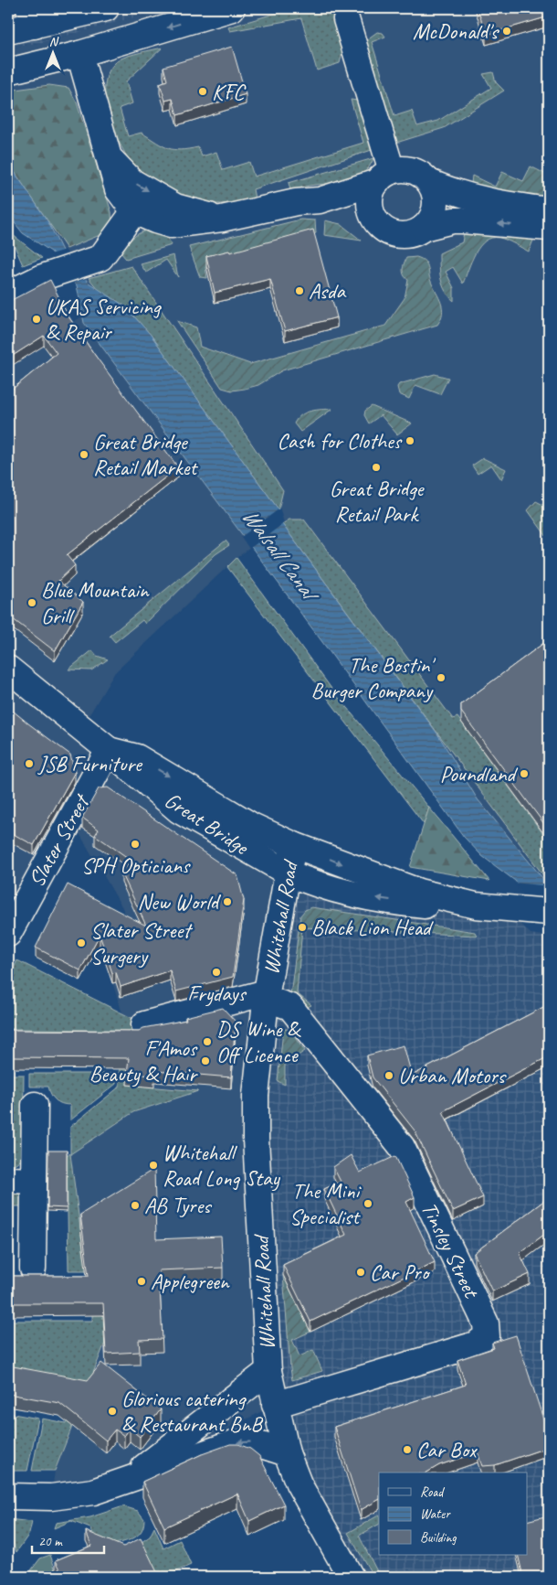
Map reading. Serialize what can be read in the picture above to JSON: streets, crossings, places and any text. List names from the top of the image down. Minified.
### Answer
{"streets":{"main road":["Great Bridge","Slater Street","Whitehall Road","Tinsley Street"]},"crossings":[["Great Bridge","Slater Street"],["Great Bridge","Whitehall Road"],["Whitehall Road","Tinsley Street"]],"water":["Walsall Canal"],"places":["McDonald's","KFC","Asda","UKAS Servicing & Repair","Cash for Clothes","Great Bridge Retail Market","Great Bridge Retail Park","Blue Mountain Grill","The Bostin' Burger Company","JSB Furniture","Poundland","SPH Opticians","New World","Black Lion Head","Slater Street Surgery","Frydays","DS Wine & Off Licence","F'Amos Beauty & Hair","Urban Motors","Whitehall Road Long Stay","The Mini Specialist","AB Tyres","Car Pro","Applegreen","Glorious catering & Restaurant BnB","Car Box"],"legend":["Road","Water","Building"],"scale_bar":"20 m","north":"top"}
